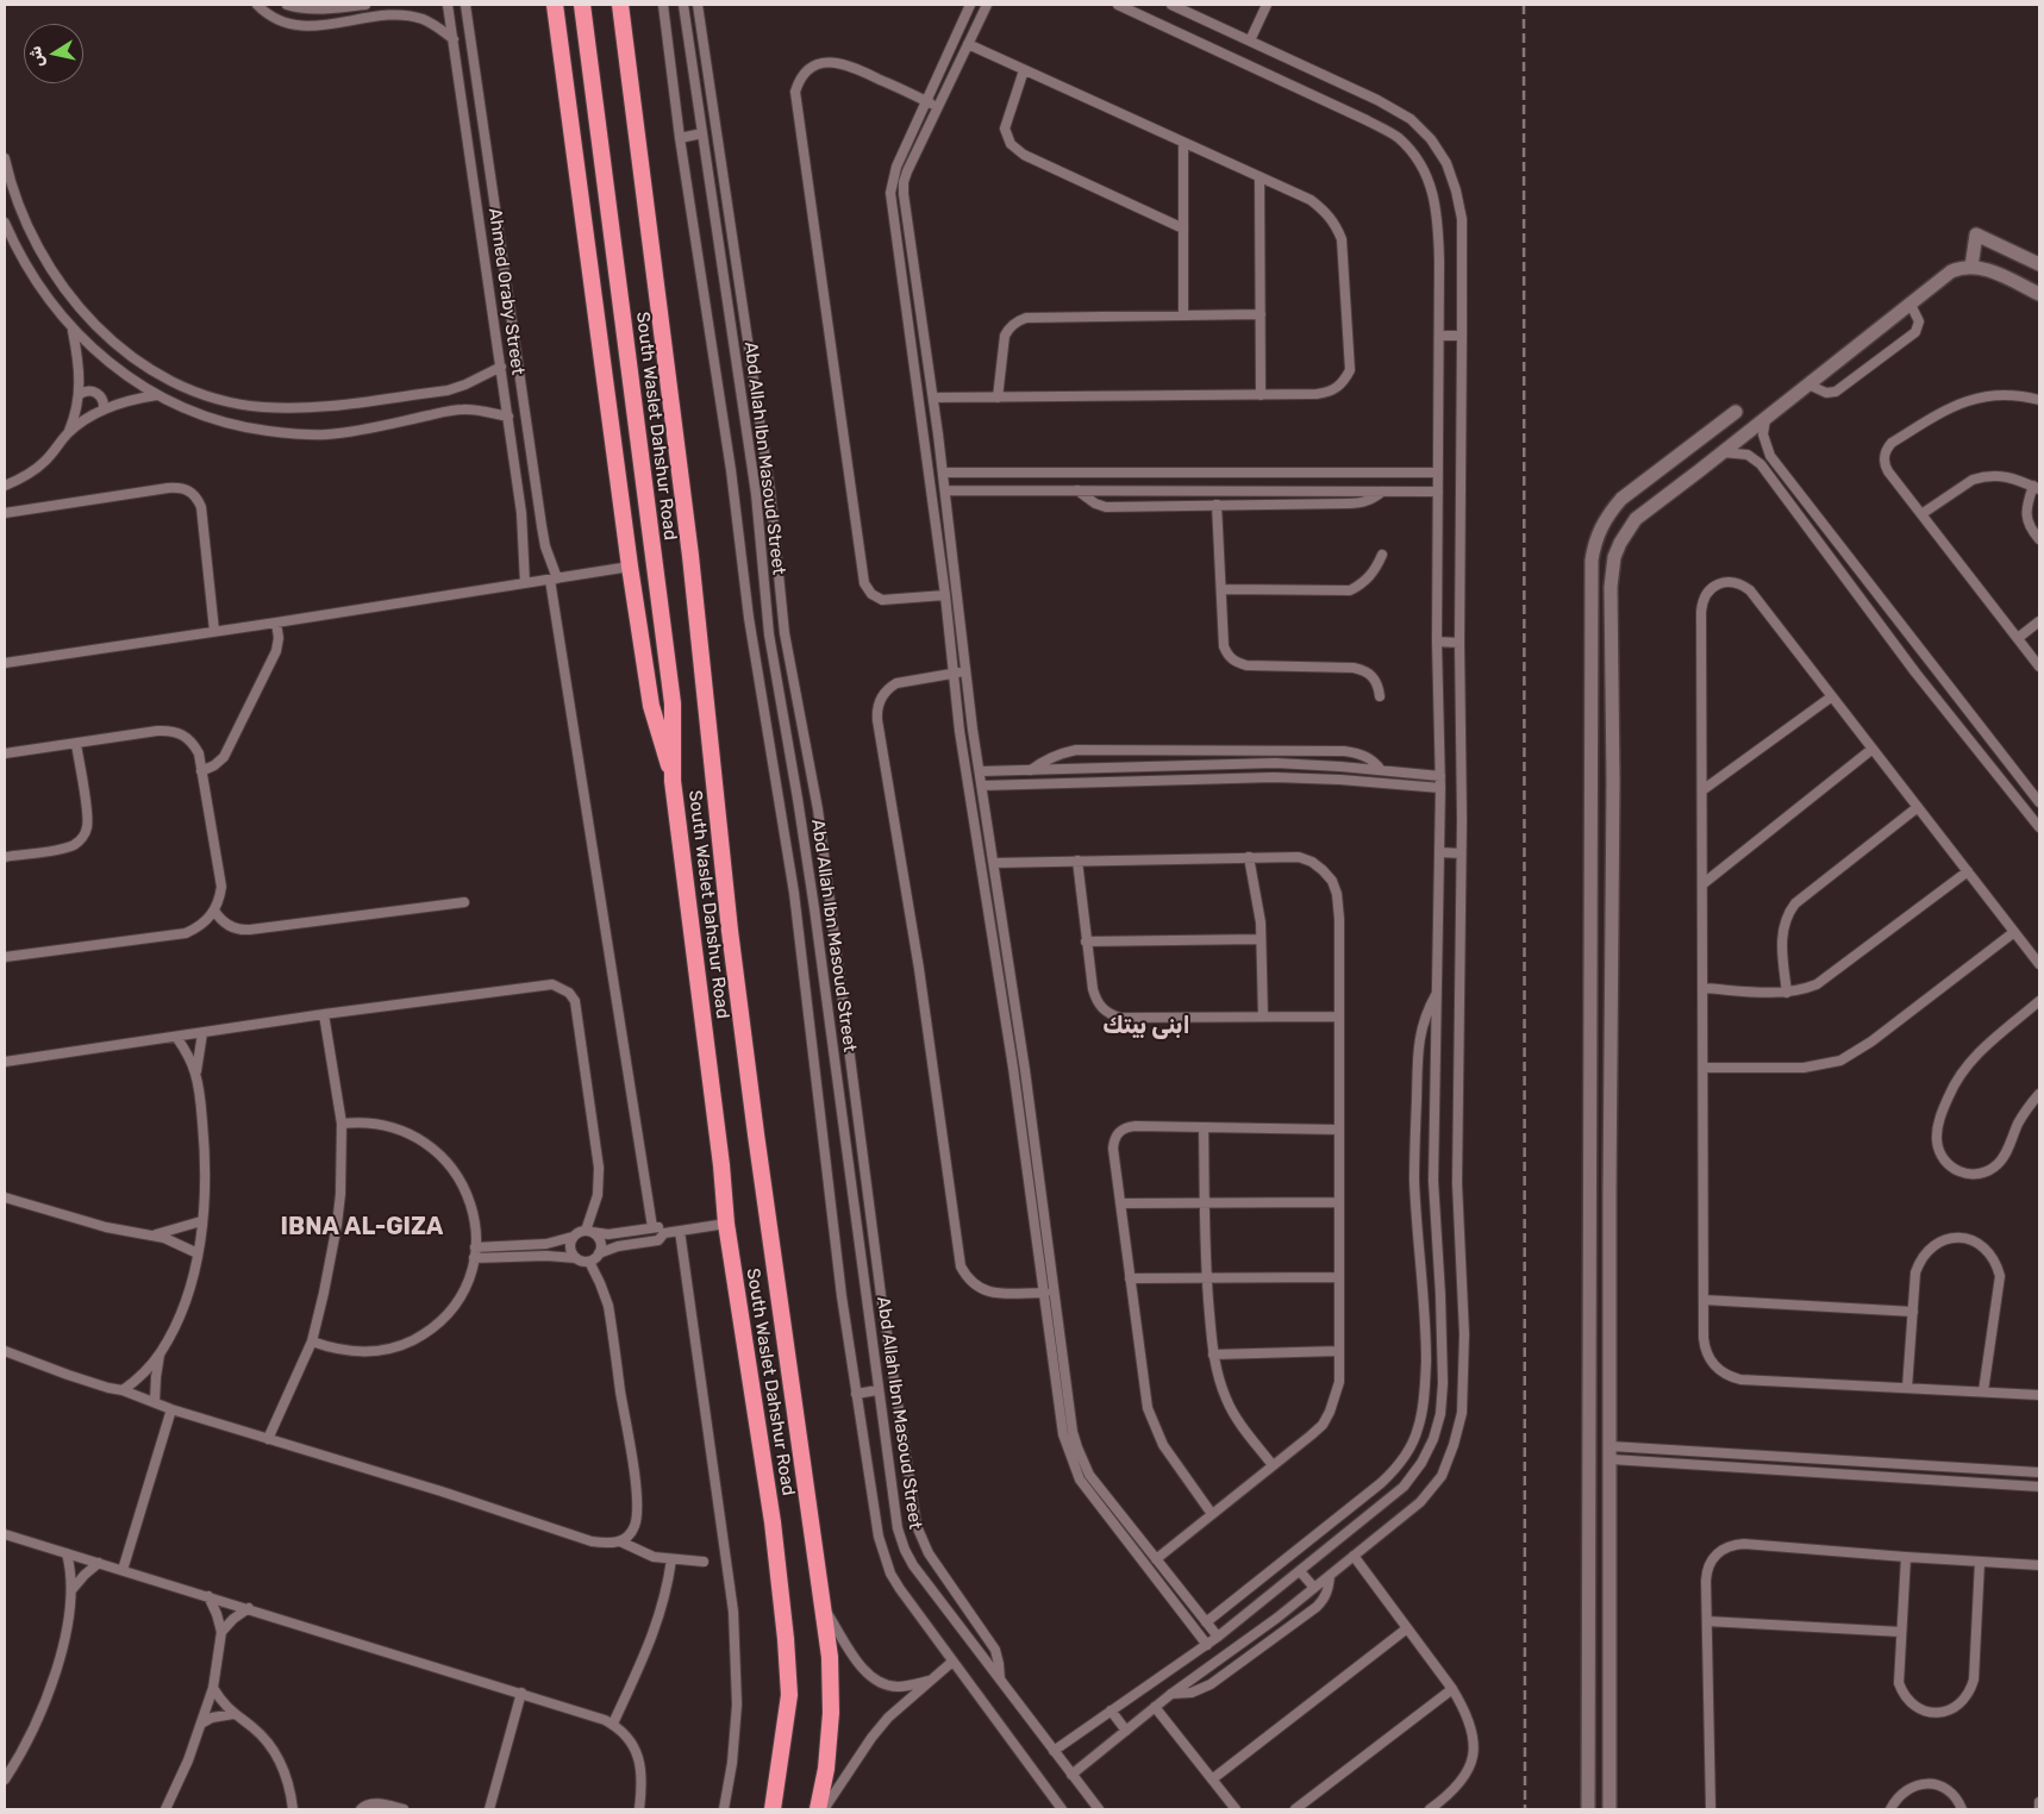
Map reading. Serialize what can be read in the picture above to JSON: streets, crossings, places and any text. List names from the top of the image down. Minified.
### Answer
{"streets":{"highway":["South Waslet Dahshur Road"],"street":["Ahmed Oraby Street","Abd Allah Ibn Masoud Street"]},"districts":["ابنى بيتك","IBNA AL-GIZA"],"north":"left"}
